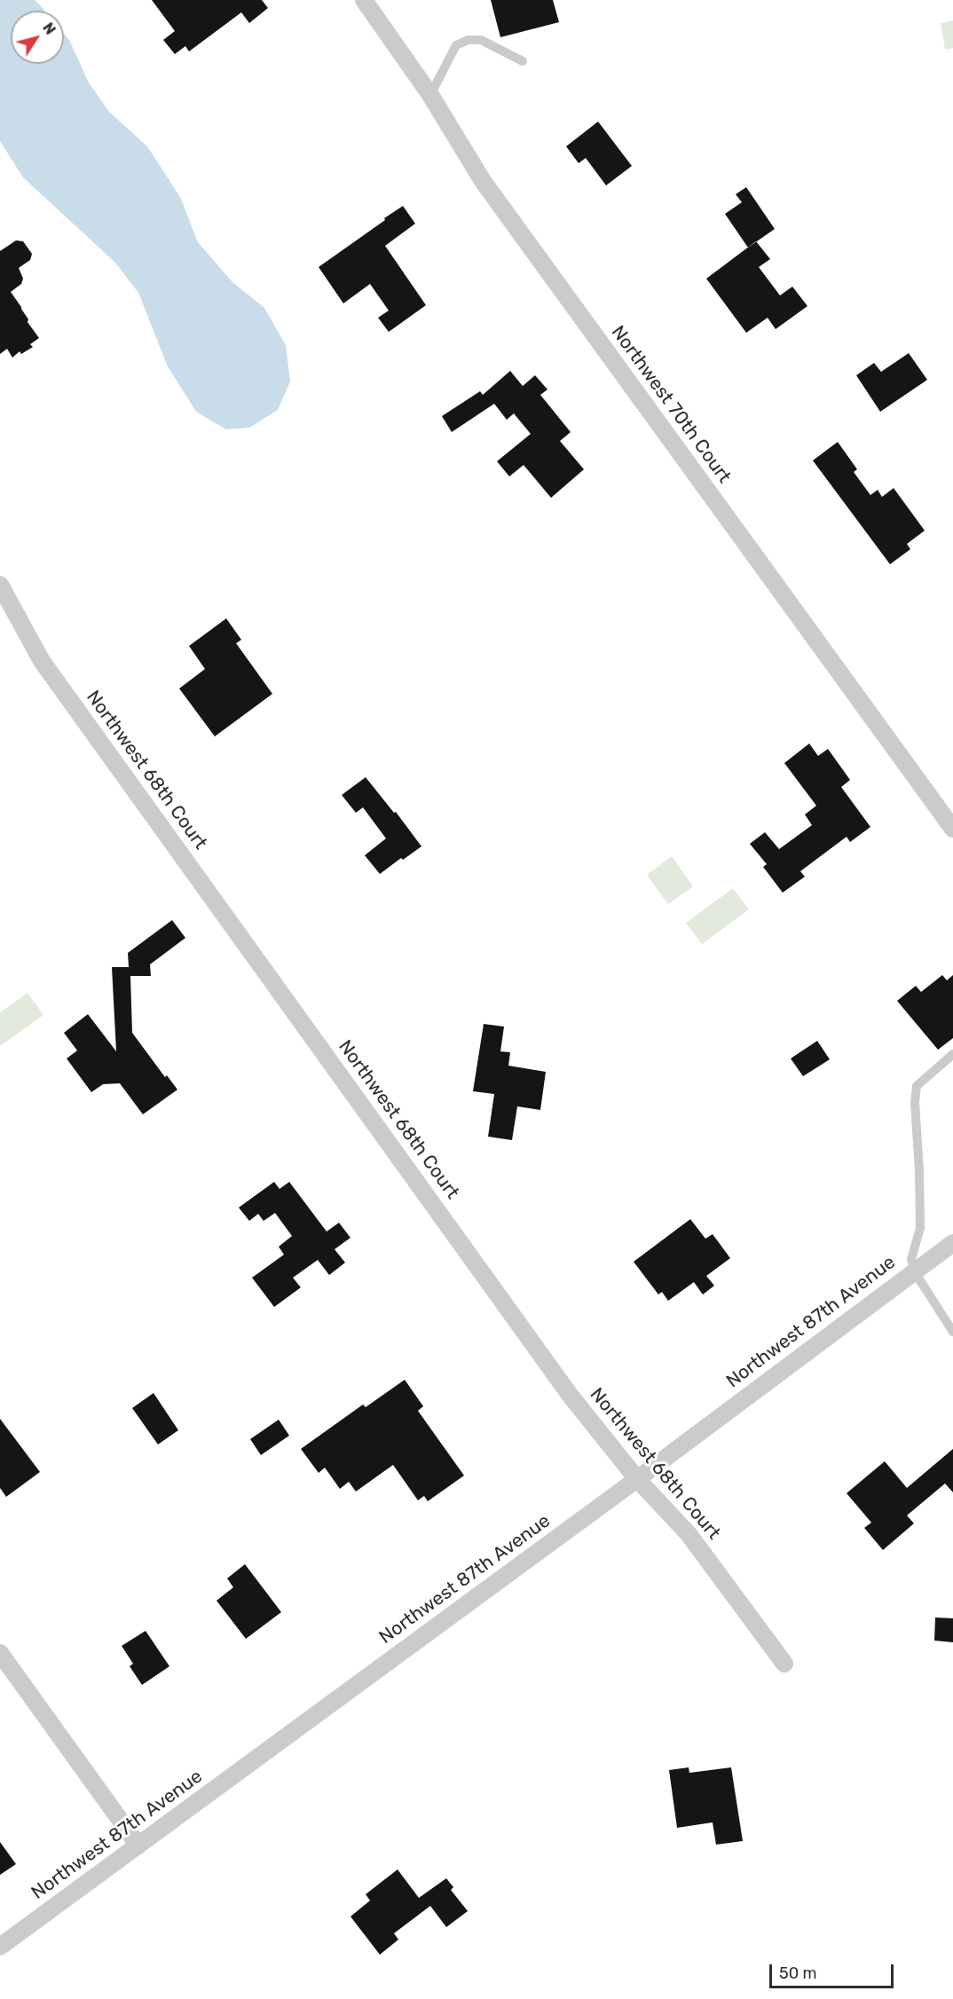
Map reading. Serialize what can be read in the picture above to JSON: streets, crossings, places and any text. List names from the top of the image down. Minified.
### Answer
{"streets":{"street":["Northwest 70th Court","Northwest 68th Court","Northwest 87th Avenue"]},"crossings":[["Northwest 68th Court","Northwest 87th Avenue"]],"scale_bar":"50 m","north":"top right"}
